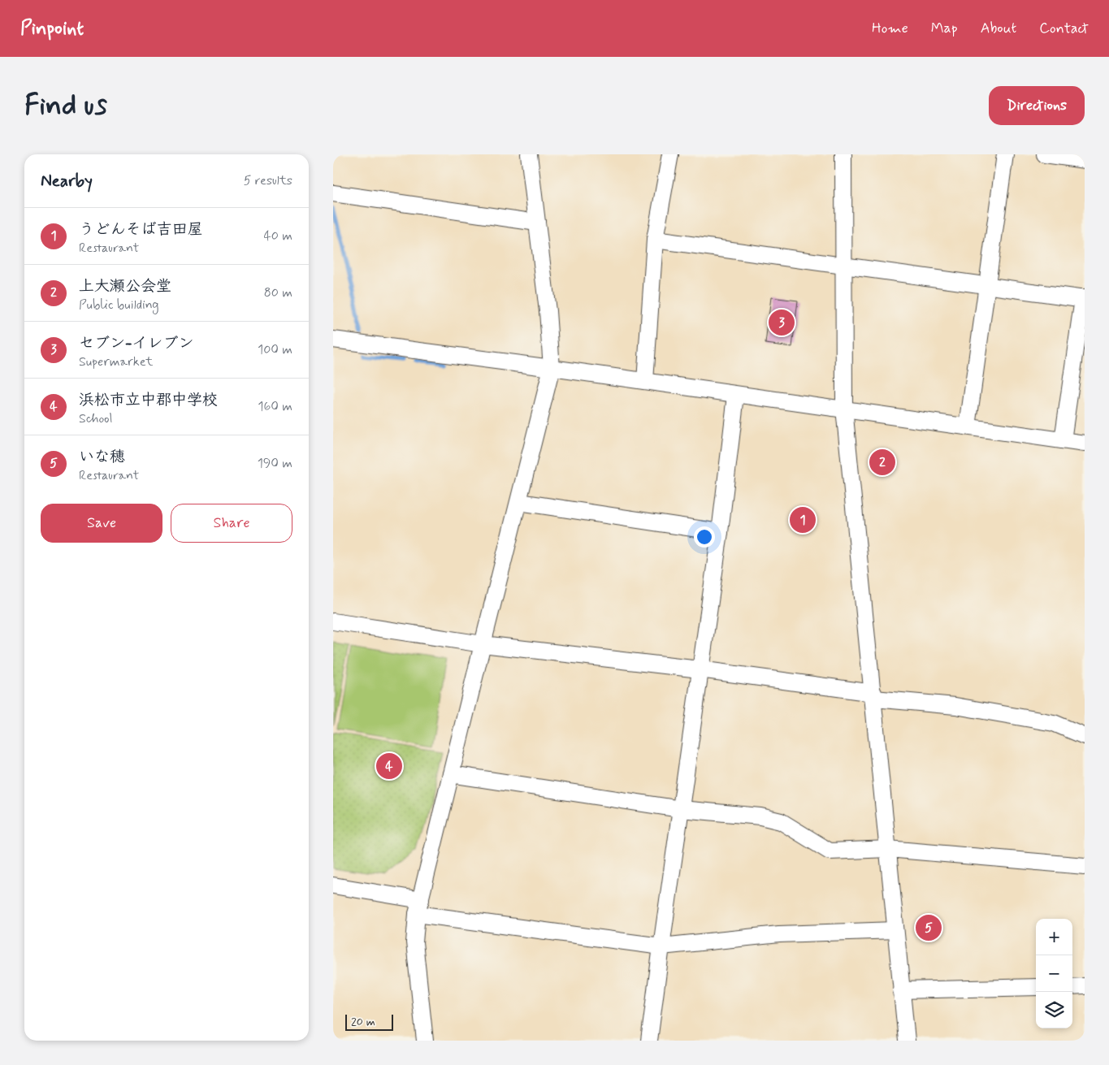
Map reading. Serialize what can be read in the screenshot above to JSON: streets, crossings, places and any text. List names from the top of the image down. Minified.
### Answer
{"scale_bar":"20 m","page":{"header":"Pinpoint","nav":["Home","Map","About","Contact"],"buttons":["Directions",["Save","Share"]],"title":"Find us","heading":["Nearby","5 results"],"list":[{"mark":"1","name":"うどんそば吉田屋","note":"Restaurant","value":"40 m"},{"mark":"2","name":"上大瀬公会堂","note":"Public building","value":"80 m"},{"mark":"3","name":"セブン-イレブン","note":"Supermarket","value":"100 m"},{"mark":"4","name":"浜松市立中郡中学校","note":"School","value":"160 m"},{"mark":"5","name":"いな穂","note":"Restaurant","value":"190 m"}],"pins":["3","2","1","4","5"],"map_buttons":["+","−"],"scale":"20 m"}}
